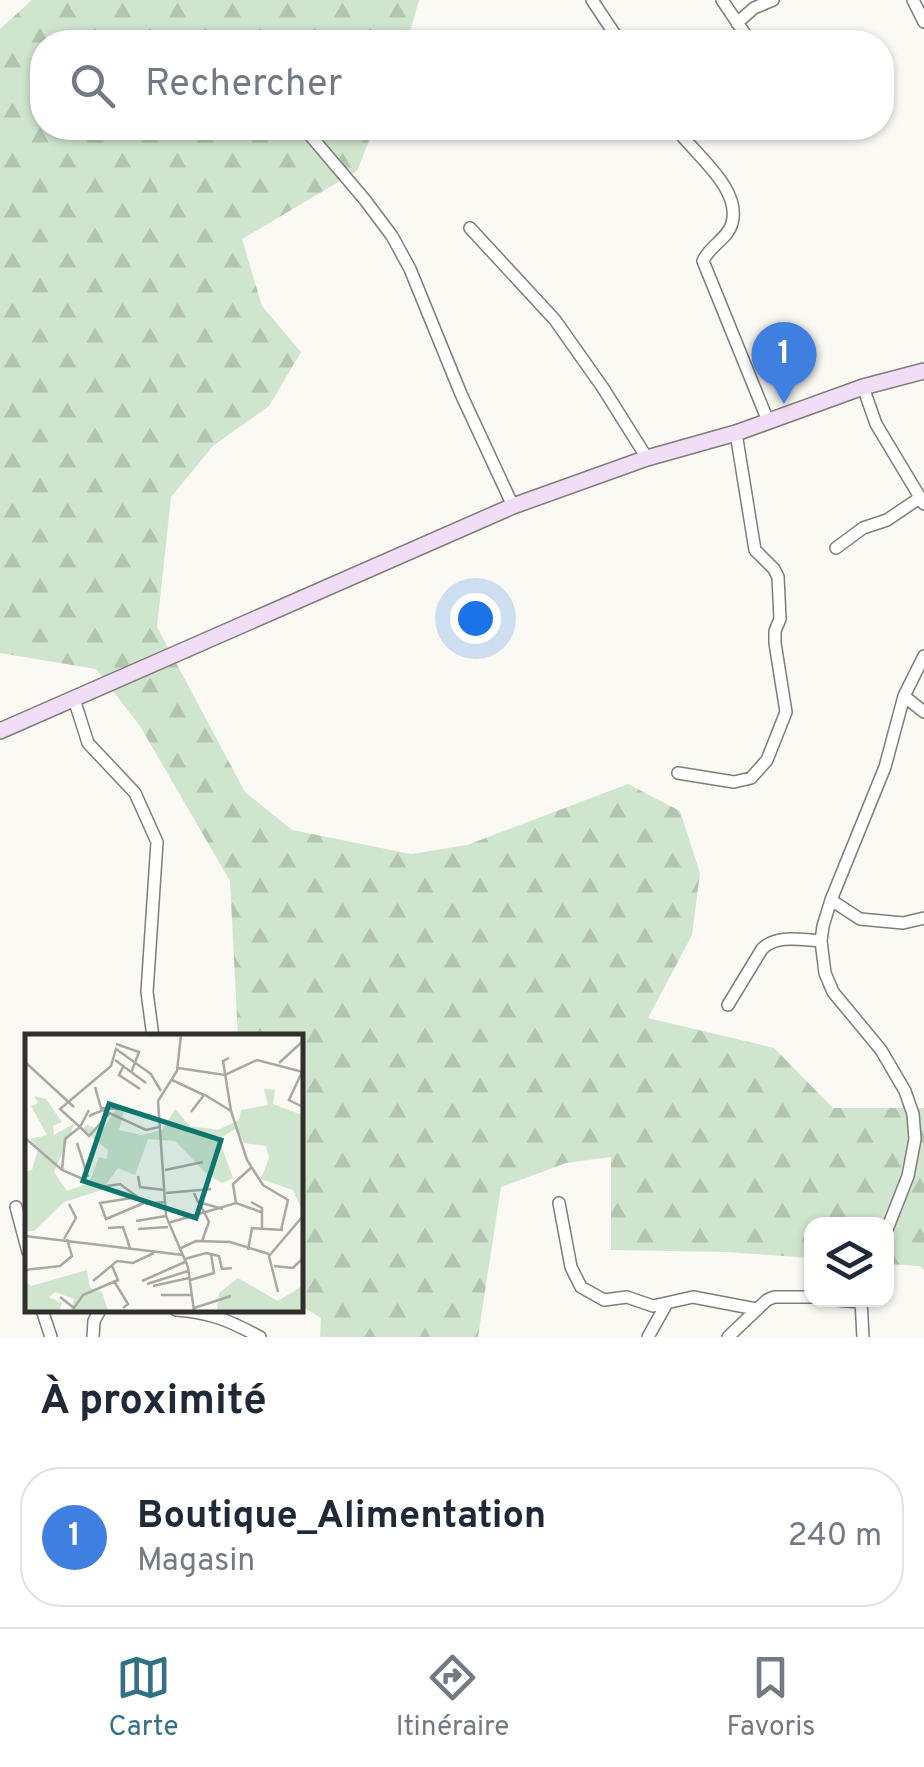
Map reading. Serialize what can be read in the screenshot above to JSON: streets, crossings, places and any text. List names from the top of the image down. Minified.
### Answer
{"page":{"search":"Rechercher","pins":"1","heading":"À proximité","list":[{"mark":"1","name":"Boutique_Alimentation","note":"Magasin","value":"240 m"}],"nav":["Carte","Itinéraire","Favoris"]}}
